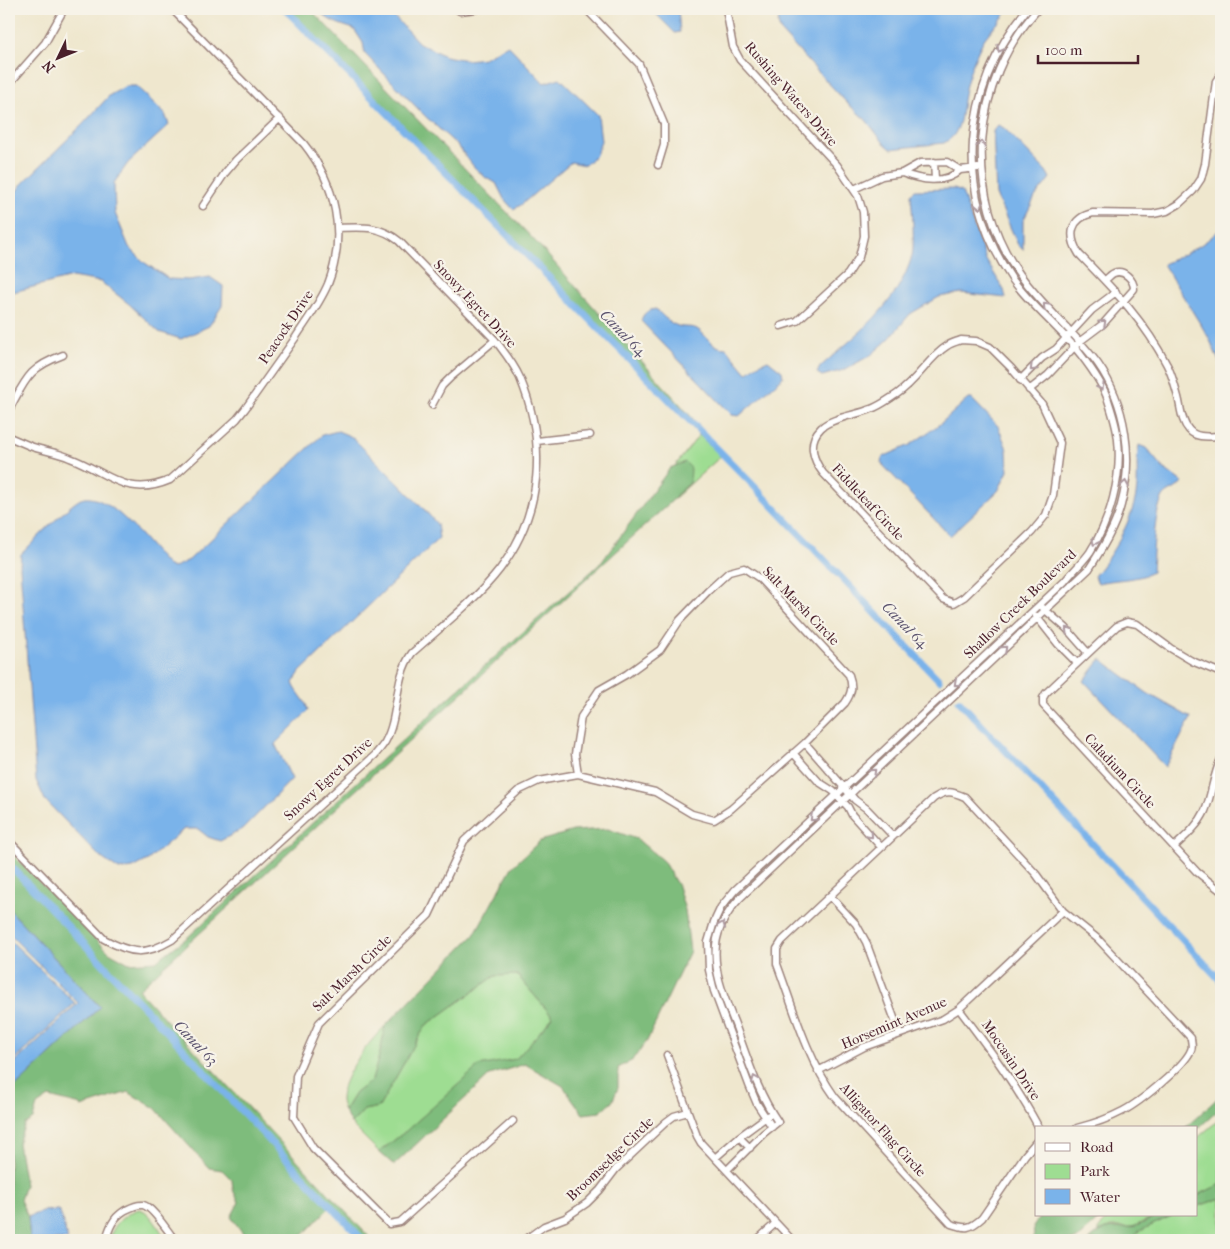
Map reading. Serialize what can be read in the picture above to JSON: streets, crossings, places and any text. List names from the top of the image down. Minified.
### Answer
{"streets":{"street":["Rushing Waters Drive","Snowy Egret Drive","Peacock Drive","Fiddleleaf Circle","Shallow Creek Boulevard","Salt Marsh Circle","Caladium Circle","Horsemint Avenue","Moccasin Drive","Alligator Flag Circle","Broomsedge Circle"]},"crossings":[["Snowy Egret Drive","Peacock Drive"],["Horsemint Avenue","Moccasin Drive"],["Horsemint Avenue","Alligator Flag Circle"]],"water":["Canal 64","Canal 63"],"legend":["Road","Park","Water"],"scale_bar":"100 m","north":"bottom left"}
